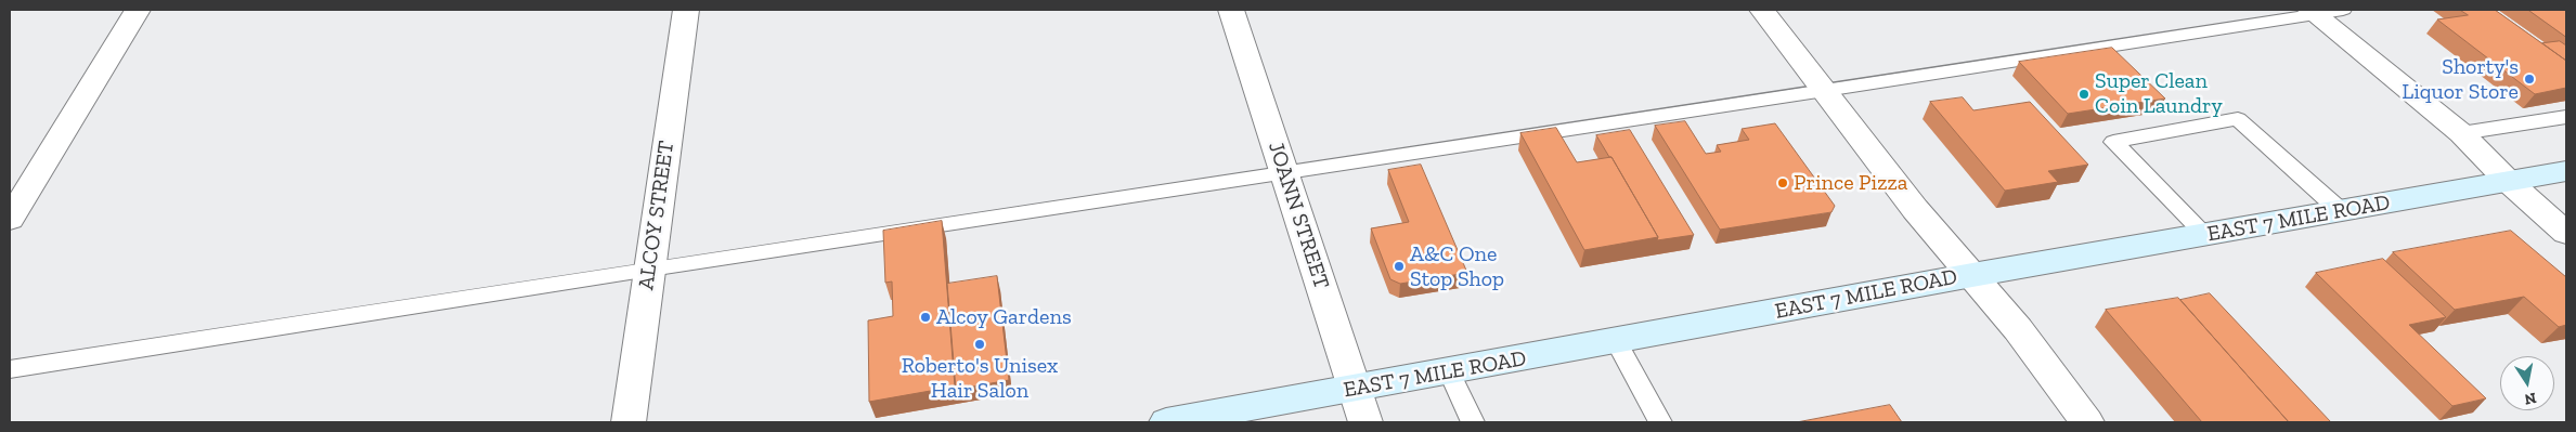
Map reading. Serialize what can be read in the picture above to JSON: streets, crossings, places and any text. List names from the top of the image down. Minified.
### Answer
{"streets":{"street":["ALCOY STREET","JOANN STREET","EAST 7 MILE ROAD"]},"crossings":[["JOANN STREET","EAST 7 MILE ROAD"]],"places":["Shorty's Liquor Store","Super Clean Coin Laundry","Prince Pizza","A&C One Stop Shop","Alcoy Gardens","Roberto's Unisex Hair Salon"],"north":"bottom"}
